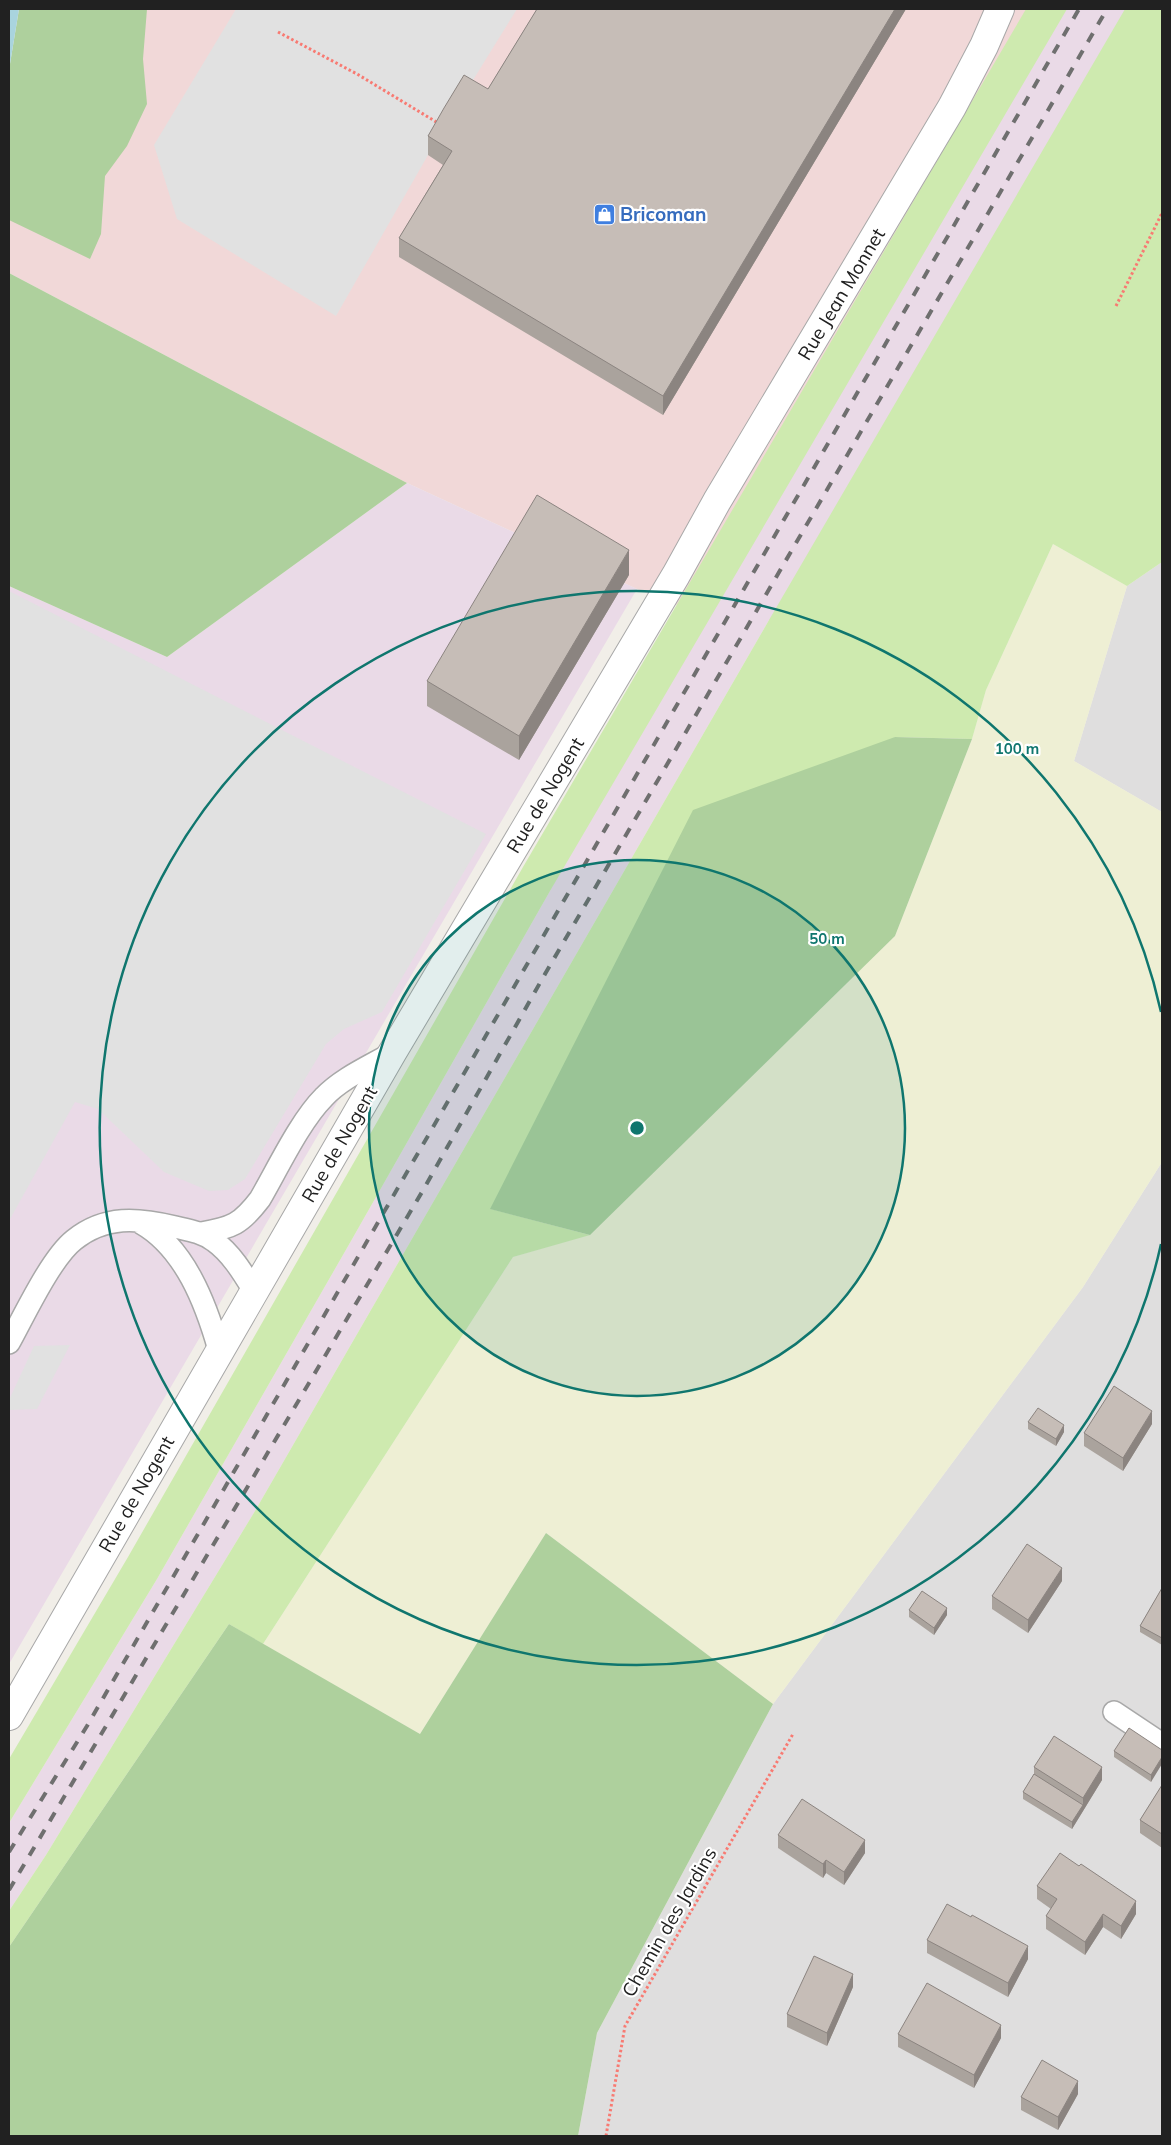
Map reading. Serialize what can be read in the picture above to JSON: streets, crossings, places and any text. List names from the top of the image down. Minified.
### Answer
{"streets":{"street":["Rue Jean Monnet","Rue de Nogent"],"path":["Chemin des Jardins"]},"crossings":[["Rue Jean Monnet","Rue de Nogent"]],"places":{"shop":["Bricoman"]},"rings":["100 m","50 m"]}
